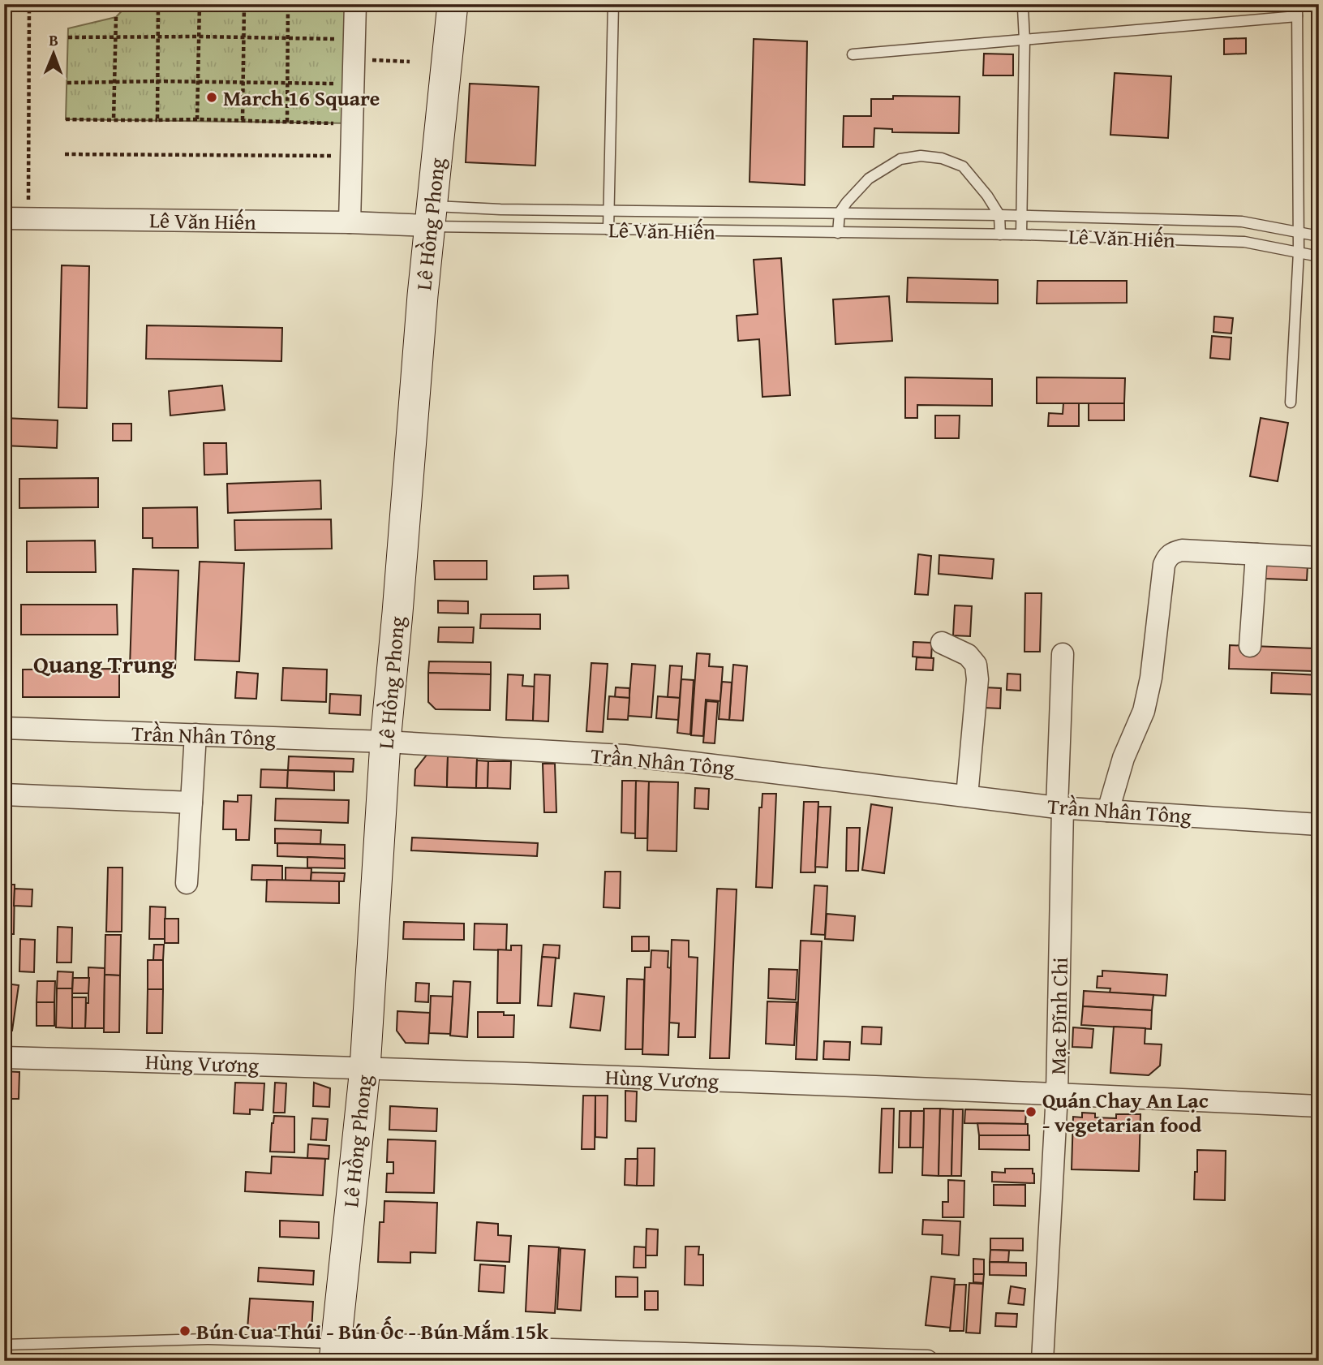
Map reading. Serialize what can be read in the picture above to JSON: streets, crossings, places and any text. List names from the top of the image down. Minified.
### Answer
{"streets":{"street":["Lê Văn Hiến","Lê Hồng Phong","Trần Nhân Tông","Mạc Đĩnh Chi","Hùng Vương"]},"crossings":[["Lê Văn Hiến","Lê Hồng Phong"],["Lê Hồng Phong","Trần Nhân Tông"],["Lê Hồng Phong","Hùng Vương"],["Trần Nhân Tông","Mạc Đĩnh Chi"],["Mạc Đĩnh Chi","Hùng Vương"]],"districts":["Quang Trung"],"places":["March 16 Square","Quán Chay An Lạc - vegetarian food","Bún Cua Thúi - Bún Ốc - Bún Mắm 15k"],"north":"top"}
